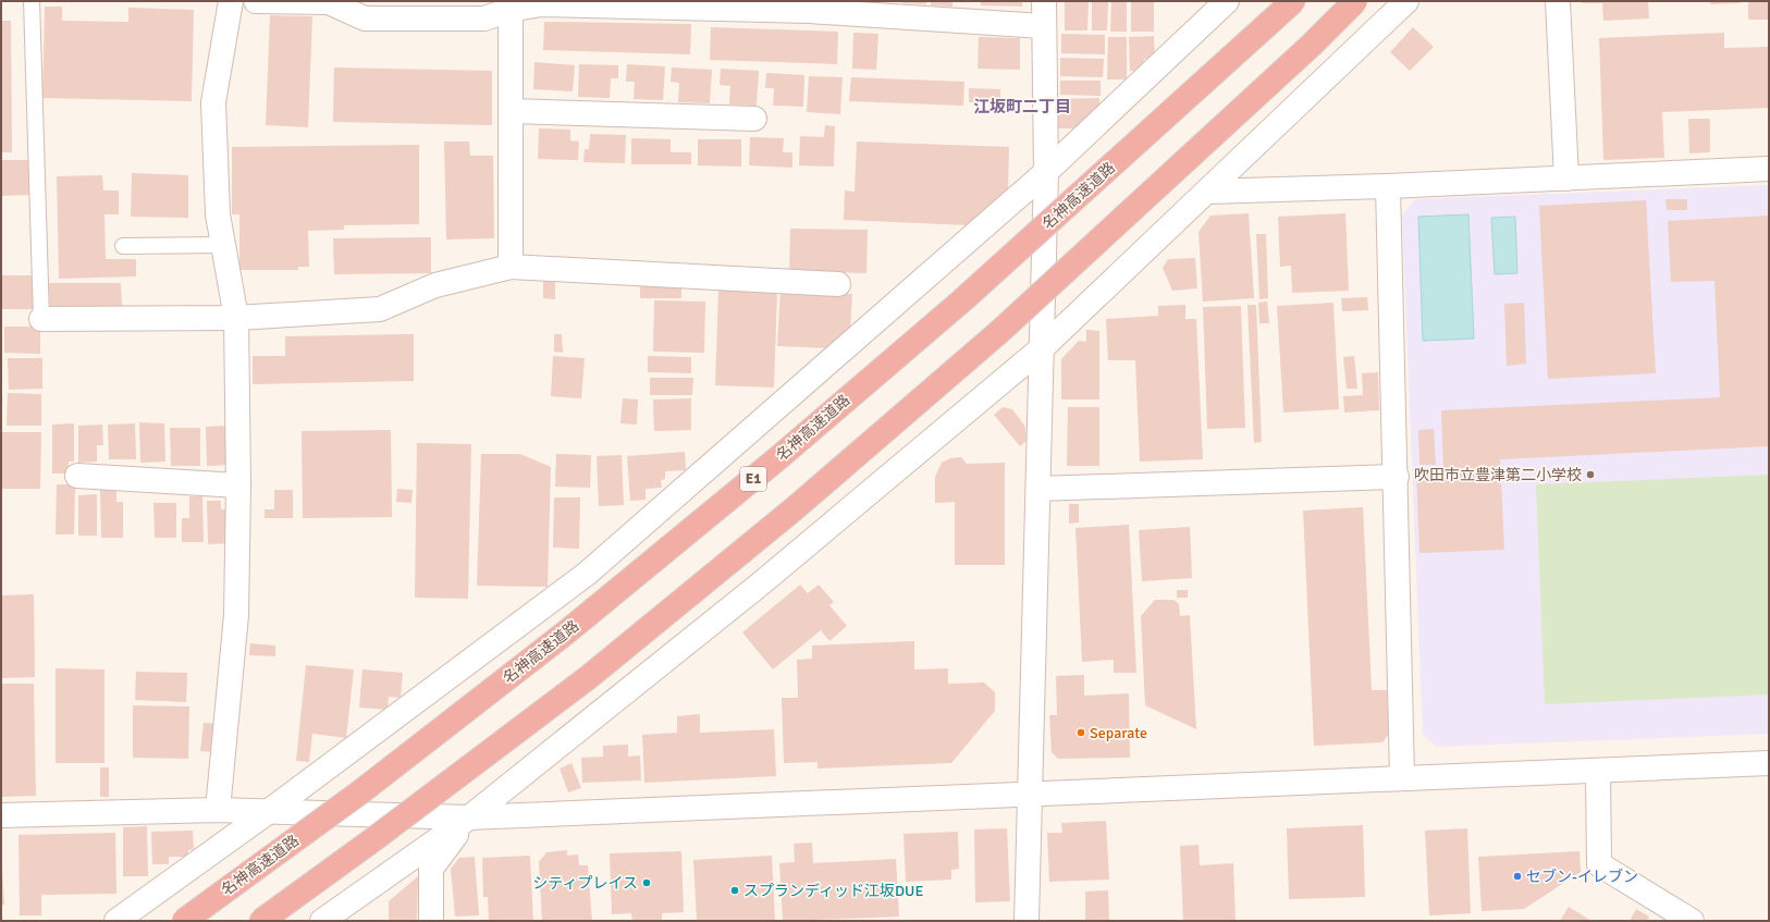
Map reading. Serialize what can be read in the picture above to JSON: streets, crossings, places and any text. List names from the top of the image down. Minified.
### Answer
{"streets":{"highway":["名神高速道路","E1"]},"districts":["江坂町二丁目"],"places":["吹田市立豊津第二小学校","Separate","セブン-イレブン","シティプレイス","スプランディッド江坂DUE"]}
